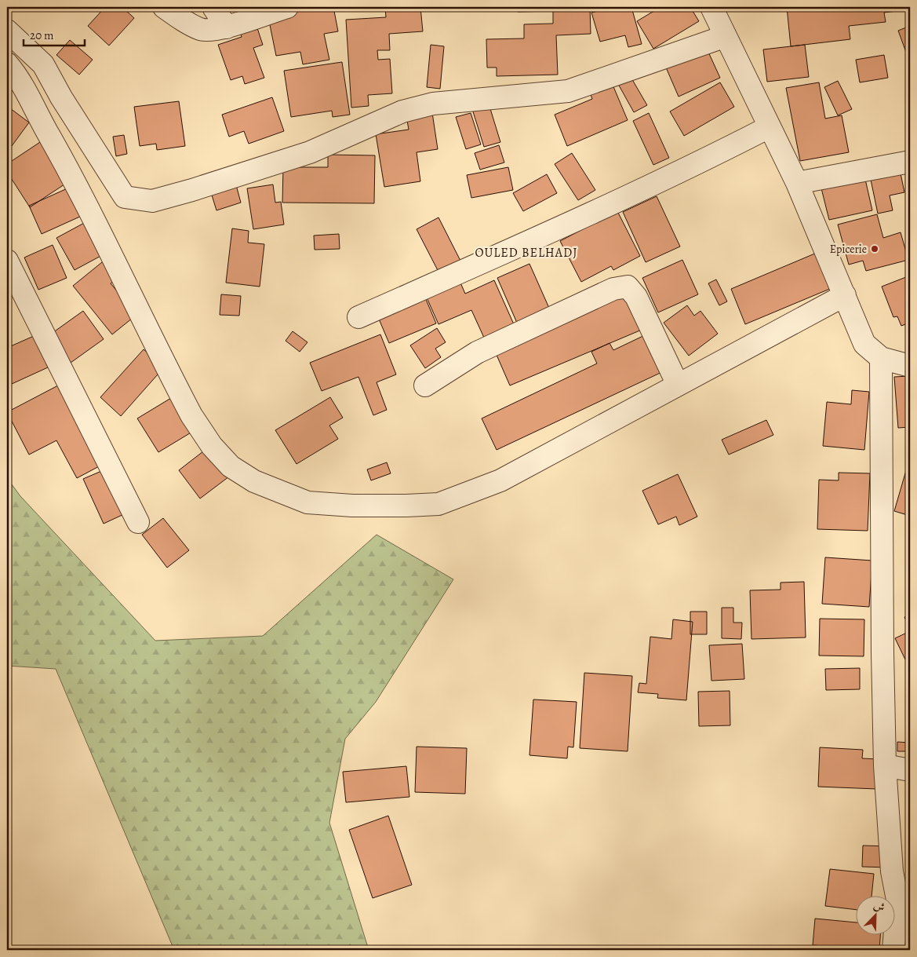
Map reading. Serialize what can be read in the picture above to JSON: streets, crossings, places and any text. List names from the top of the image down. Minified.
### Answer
{"districts":["OULED BELHADJ"],"places":["Epicerie"],"scale_bar":"20 m","north":"top right"}
